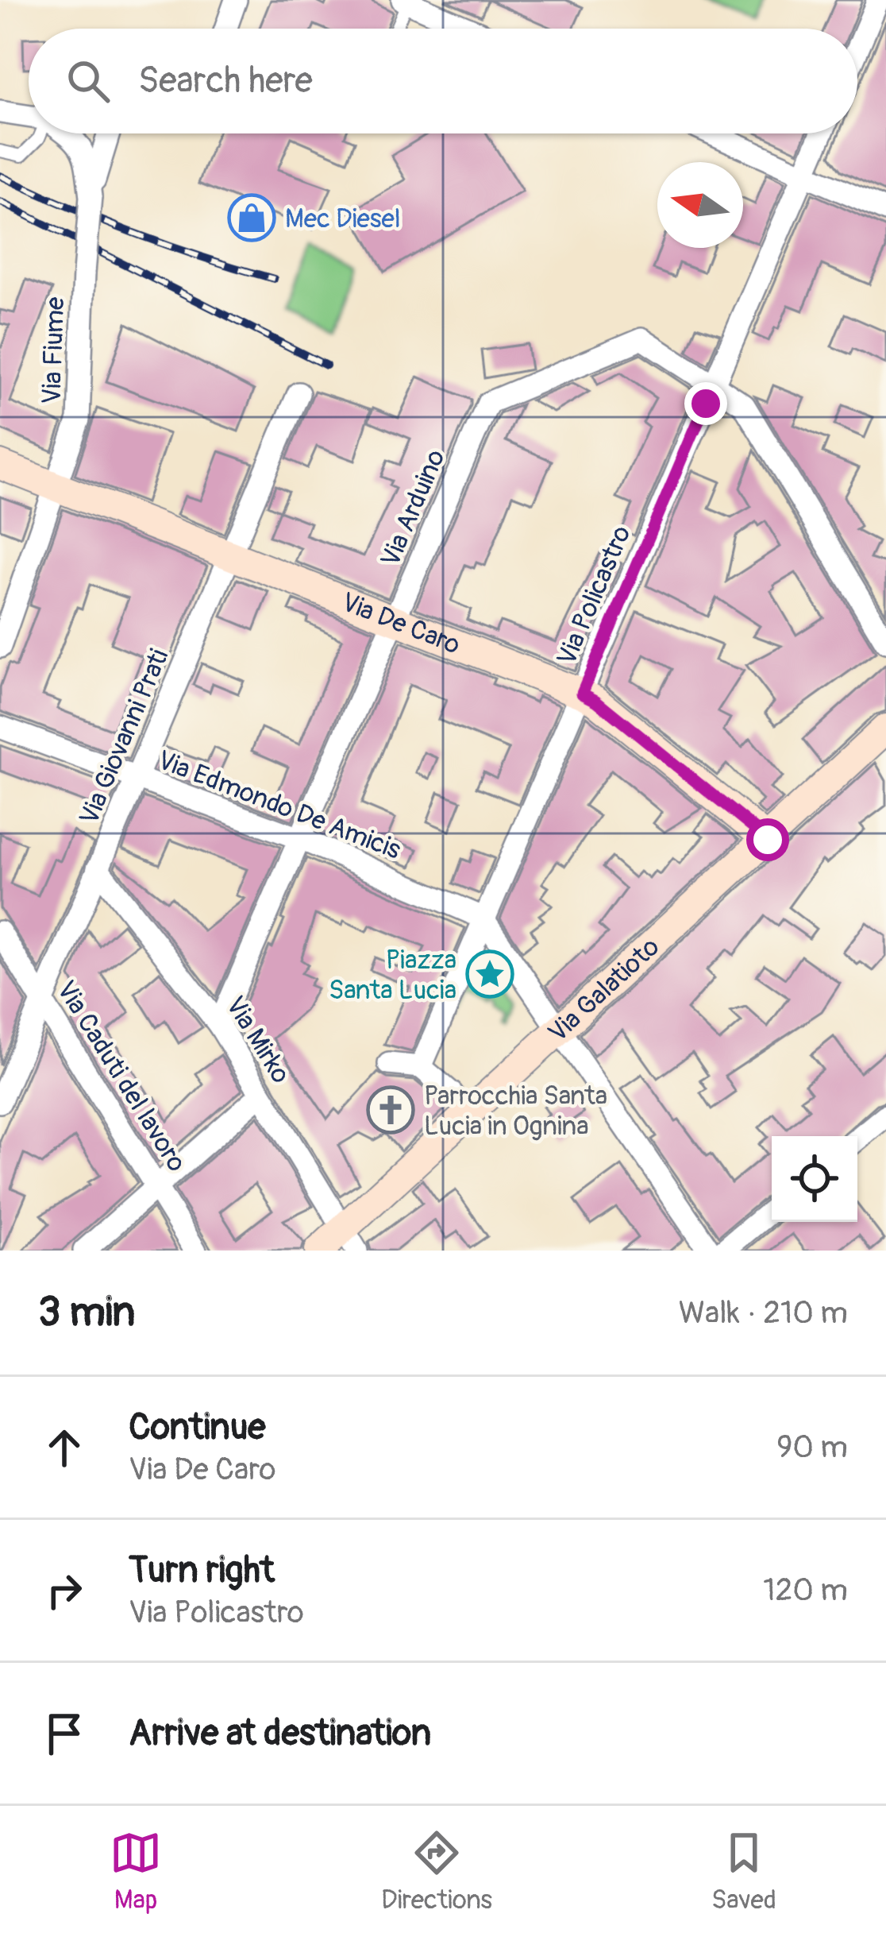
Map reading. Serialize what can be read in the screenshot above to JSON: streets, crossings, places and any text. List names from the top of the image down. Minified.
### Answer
{"streets":{"main road":["Via De Caro","Via Galatioto"],"street":["Via Fiume","Via Arduino","Via Policastro","Via Giovanni Prati","Via Edmondo De Amicis","Via Mirko","Via Caduti del lavoro"]},"crossings":[["Via Fiume","Via De Caro"],["Via Arduino","Via Policastro"],["Via Arduino","Via De Caro"],["Via Arduino","Via Edmondo De Amicis"],["Via Arduino","Via Mirko"],["Via Policastro","Via De Caro"],["Via Policastro","Via Edmondo De Amicis"],["Via De Caro","Via Giovanni Prati"],["Via De Caro","Via Galatioto"],["Via Giovanni Prati","Via Edmondo De Amicis"],["Via Giovanni Prati","Via Mirko"],["Via Giovanni Prati","Via Caduti del lavoro"],["Via Galatioto","Via Mirko"]],"places":{"shop":["Mec Diesel"],"place":["Piazza Santa Lucia"],"church":["Parrocchia Santa Lucia in Ognina"]},"north":"left","page":{"search":"Search here","heading":["3 min","Walk · 210 m"],"list":[["Continue","Via De Caro","90 m"],["Turn right","Via Policastro","120 m"],"Arrive at destination"],"nav":["Map","Directions","Saved"]}}
